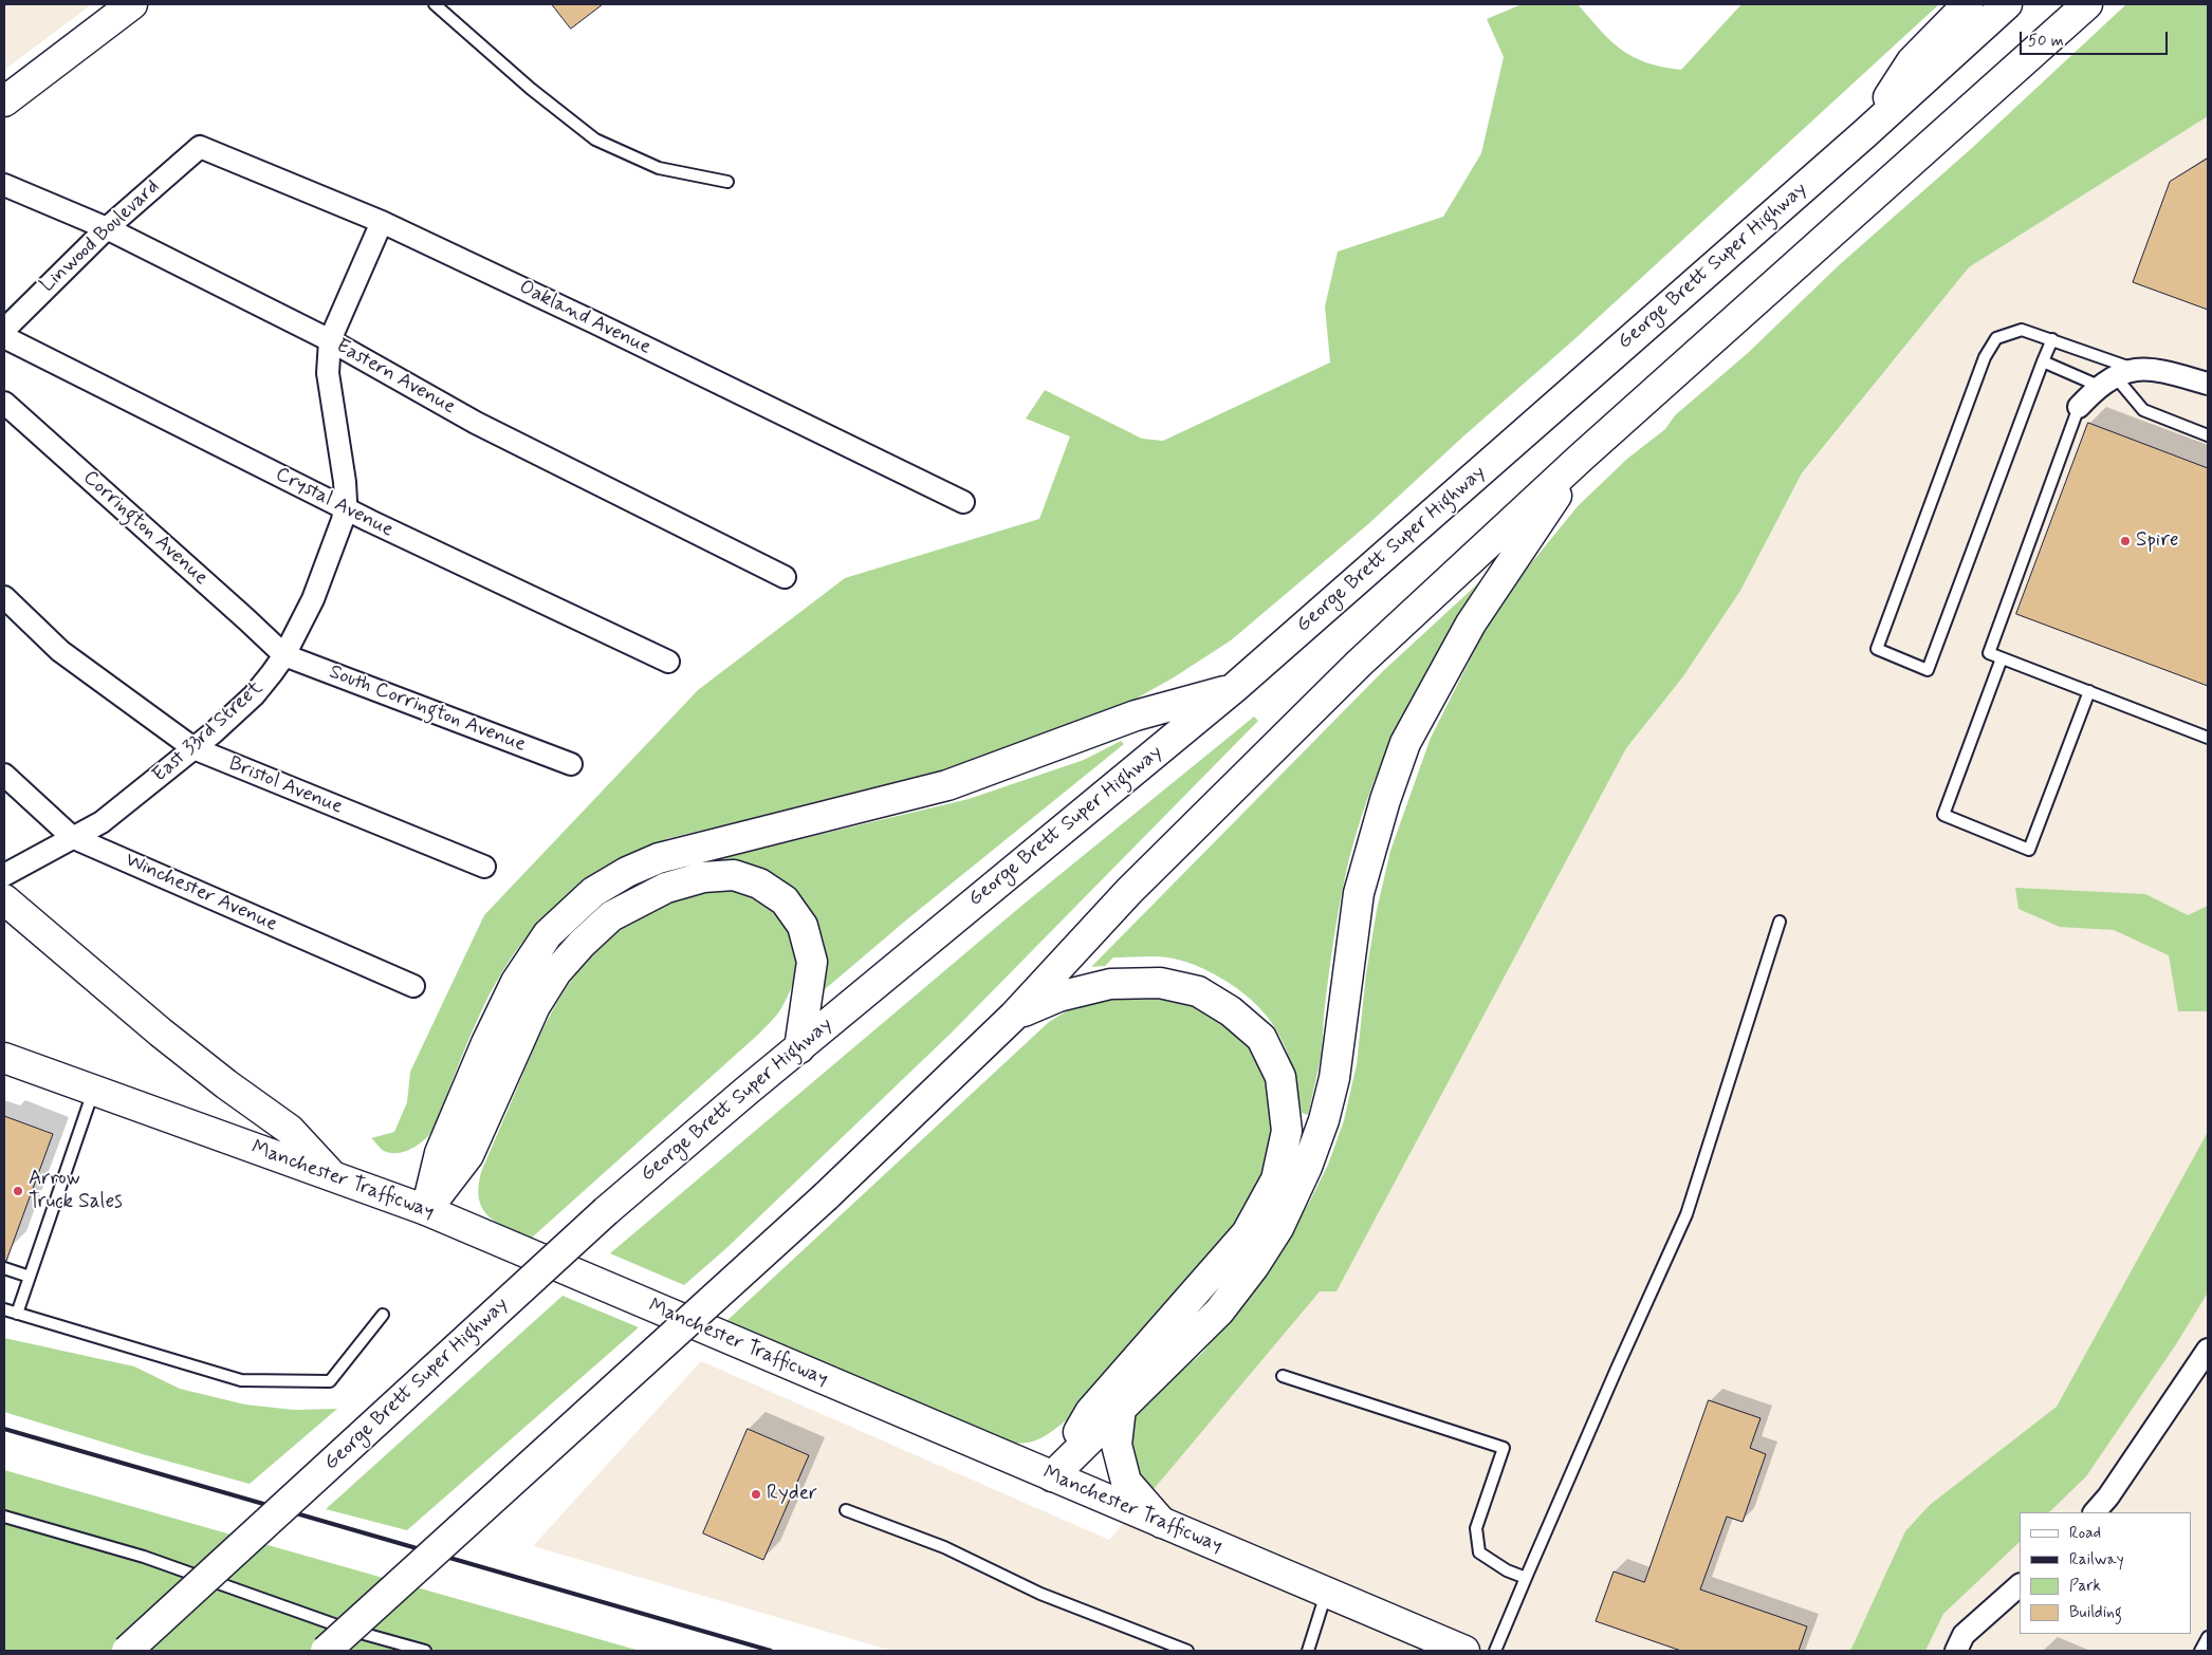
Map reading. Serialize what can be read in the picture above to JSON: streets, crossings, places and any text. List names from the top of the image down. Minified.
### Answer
{"streets":{"main road":["George Brett Super Highway","Manchester Trafficway"],"street":["Linwood Boulevard","Oakland Avenue","Eastern Avenue","Crystal Avenue","Corrington Avenue","South Corrington Avenue","East 33rd Street","Bristol Avenue","Winchester Avenue"]},"crossings":[["Linwood Boulevard","Oakland Avenue"],["Linwood Boulevard","Eastern Avenue"],["Oakland Avenue","East 33rd Street"],["Eastern Avenue","East 33rd Street"],["Crystal Avenue","East 33rd Street"],["Corrington Avenue","South Corrington Avenue"],["Corrington Avenue","East 33rd Street"],["South Corrington Avenue","East 33rd Street"],["East 33rd Street","Bristol Avenue"],["East 33rd Street","Winchester Avenue"]],"places":["Spire","Arrow Truck Sales","Ryder"],"legend":["Road","Railway","Park","Building"],"scale_bar":"50 m"}
